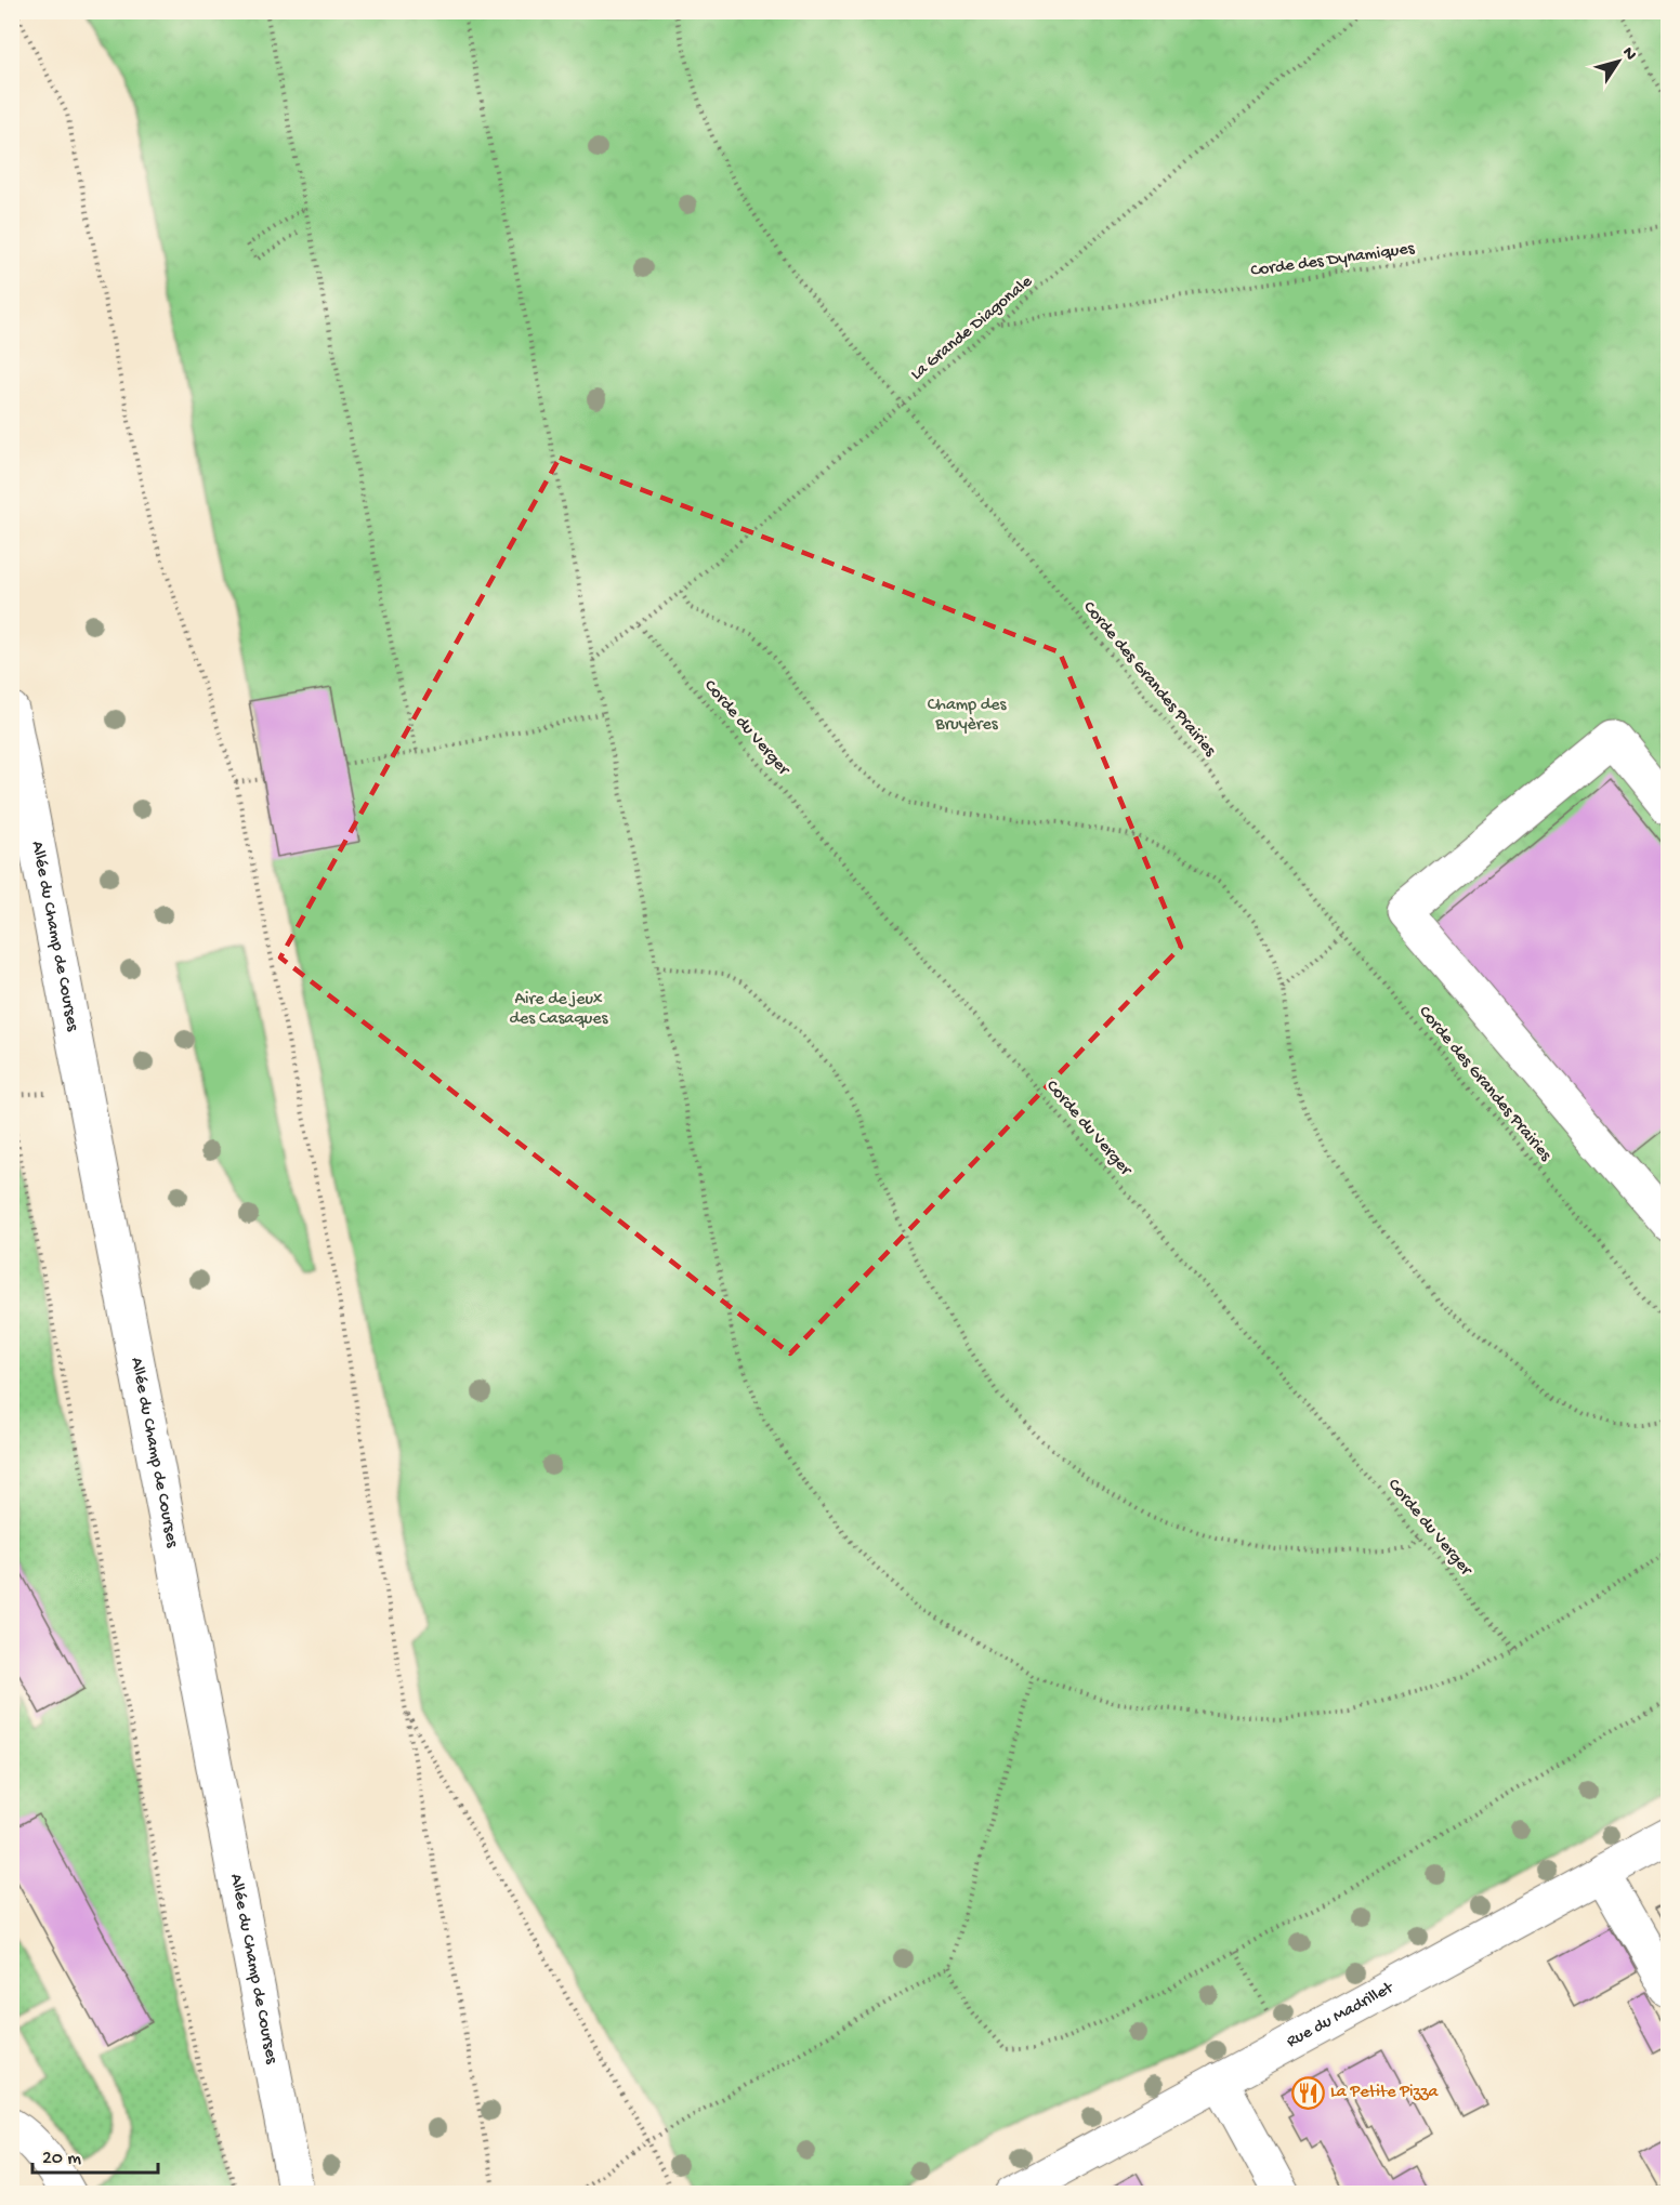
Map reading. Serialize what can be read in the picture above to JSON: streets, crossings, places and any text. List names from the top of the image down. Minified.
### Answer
{"streets":{"street":["Allée du Champ de Courses","Rue du Madrillet"],"path":["Corde des Dynamiques","La Grande Diagonale","Corde des Grandes Prairies","Corde du Verger"]},"crossings":[["Corde des Dynamiques","La Grande Diagonale"],["La Grande Diagonale","Corde des Grandes Prairies"],["La Grande Diagonale","Corde du Verger"]],"parks":["Champ des Bruyères","Aire de jeux des Casaques"],"places":{"restaurant":["La Petite Pizza"]},"scale_bar":"20 m","north":"top right"}
